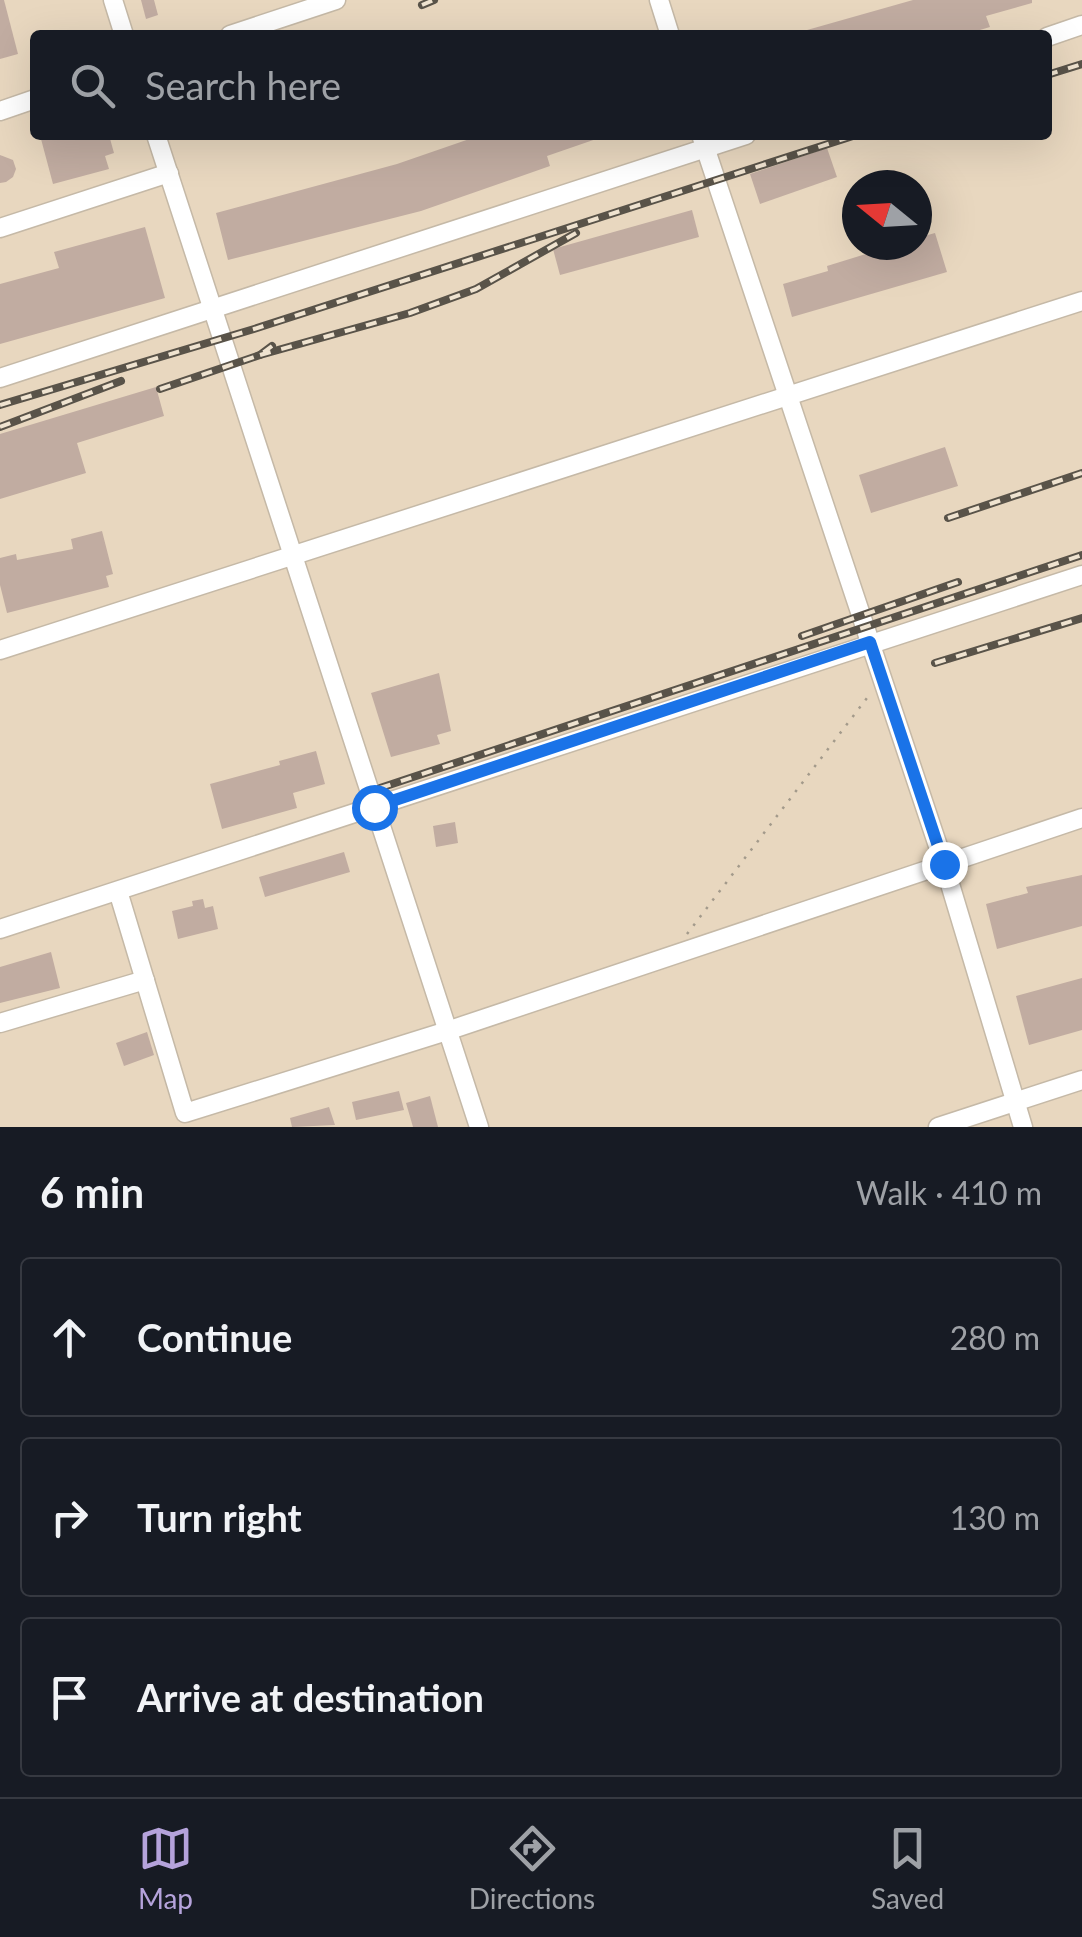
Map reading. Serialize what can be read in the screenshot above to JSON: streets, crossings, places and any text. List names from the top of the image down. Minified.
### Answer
{"north":"left","page":{"search":"Search here","heading":["6 min","Walk · 410 m"],"list":[["Continue","280 m"],["Turn right","130 m"],"Arrive at destination"],"nav":["Map","Directions","Saved"]}}
